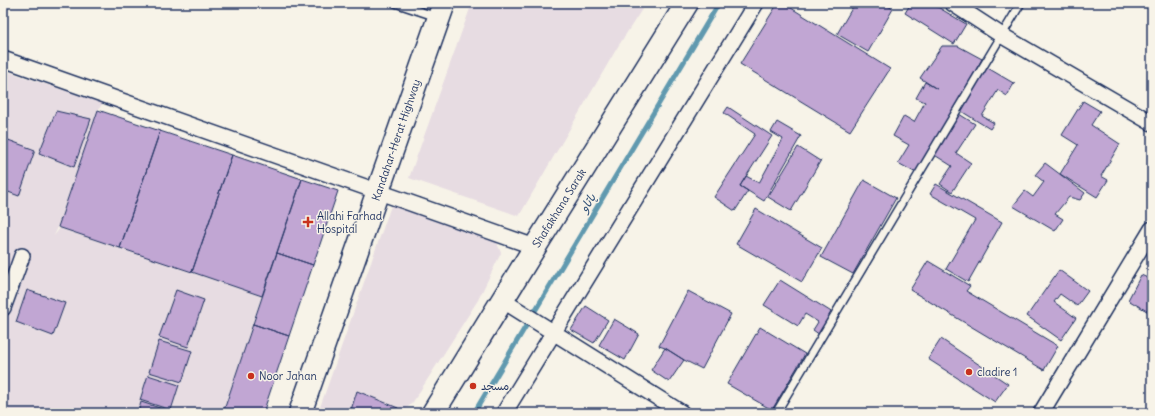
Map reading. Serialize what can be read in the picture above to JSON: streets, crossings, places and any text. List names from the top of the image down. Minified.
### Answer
{"streets":{"main road":["Kandahar-Herat Highway","Shafakhana Sarak"]},"water":["پاتاو"],"places":{"health":["Allahi Farhad Hospital"],"other":["cladire 1","Noor Jahan","مسجد"]}}
